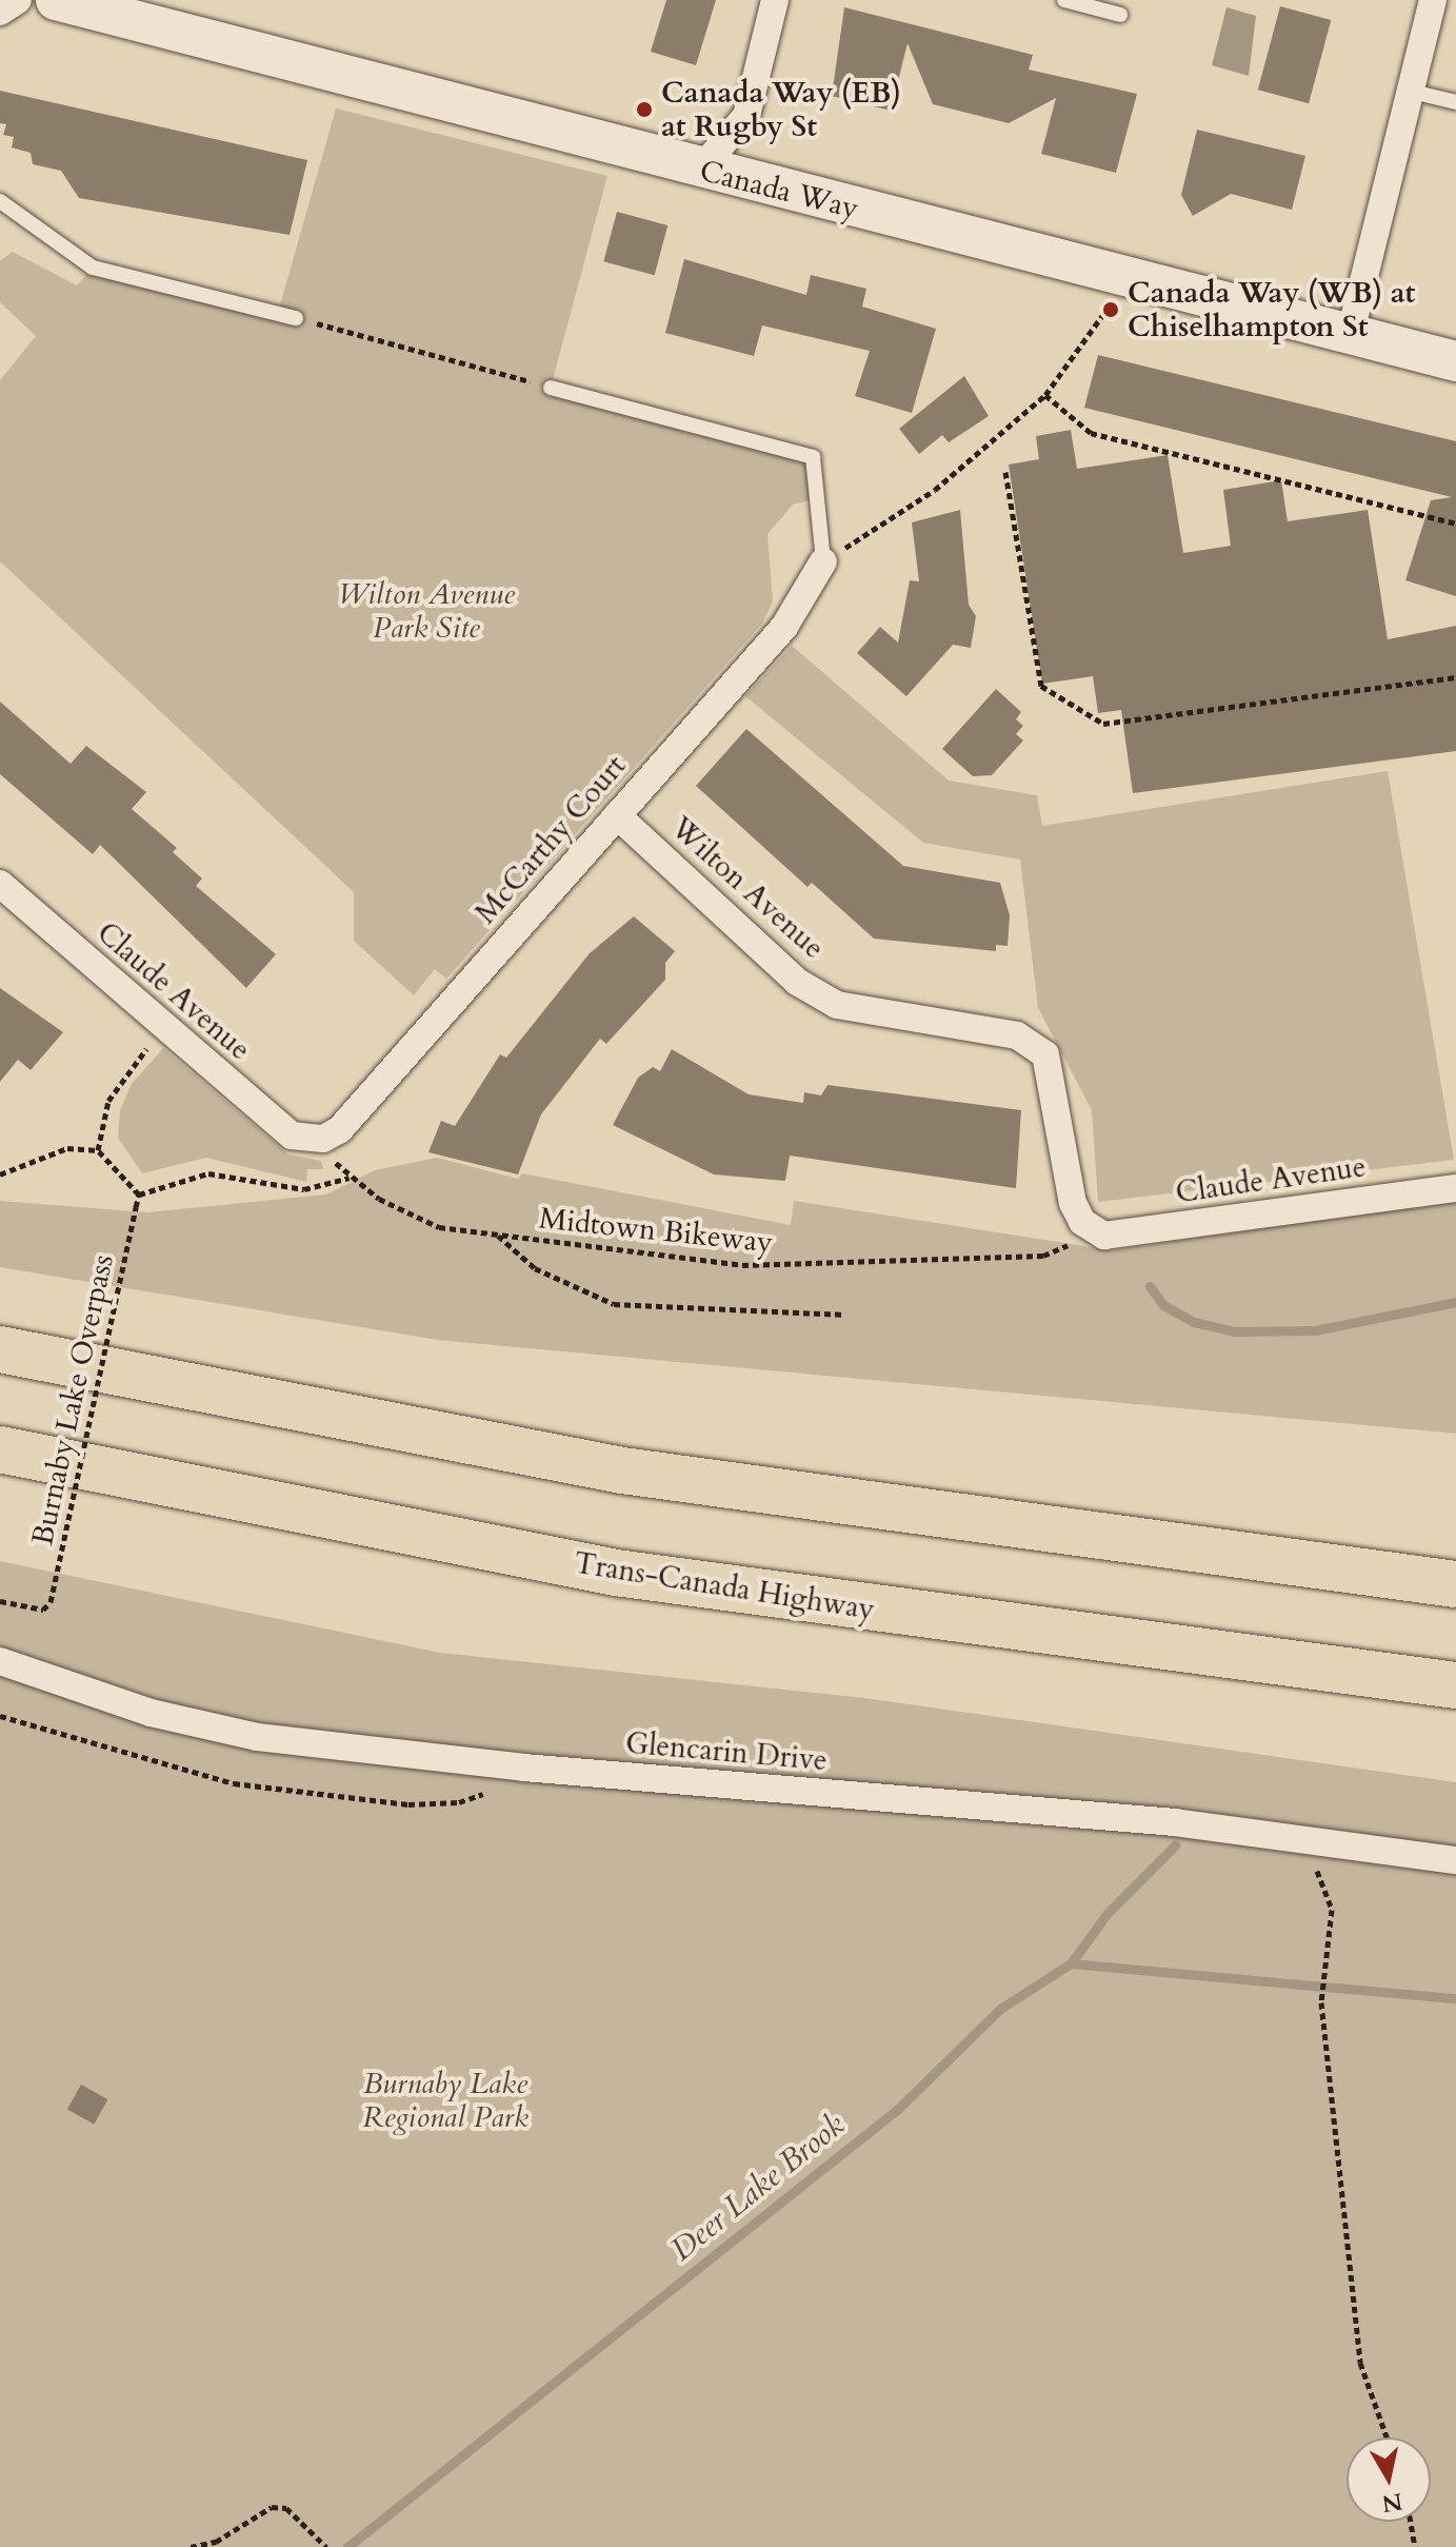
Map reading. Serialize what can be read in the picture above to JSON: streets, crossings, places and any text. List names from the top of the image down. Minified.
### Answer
{"streets":{"highway":["Trans-Canada Highway"],"main road":["Canada Way"],"street":["McCarthy Court","Wilton Avenue","Claude Avenue","Glencarin Drive"],"path":["Midtown Bikeway","Burnaby Lake Overpass"]},"crossings":[["McCarthy Court","Wilton Avenue"],["McCarthy Court","Claude Avenue"],["McCarthy Court","Midtown Bikeway"],["Wilton Avenue","Claude Avenue"],["Wilton Avenue","Midtown Bikeway"],["Claude Avenue","Midtown Bikeway"]],"water":["Deer Lake Brook"],"parks":["Wilton Avenue Park Site","Burnaby Lake Regional Park"],"places":["Canada Way (EB) at Rugby St","Canada Way (WB) at Chiselhampton St"],"north":"bottom"}
